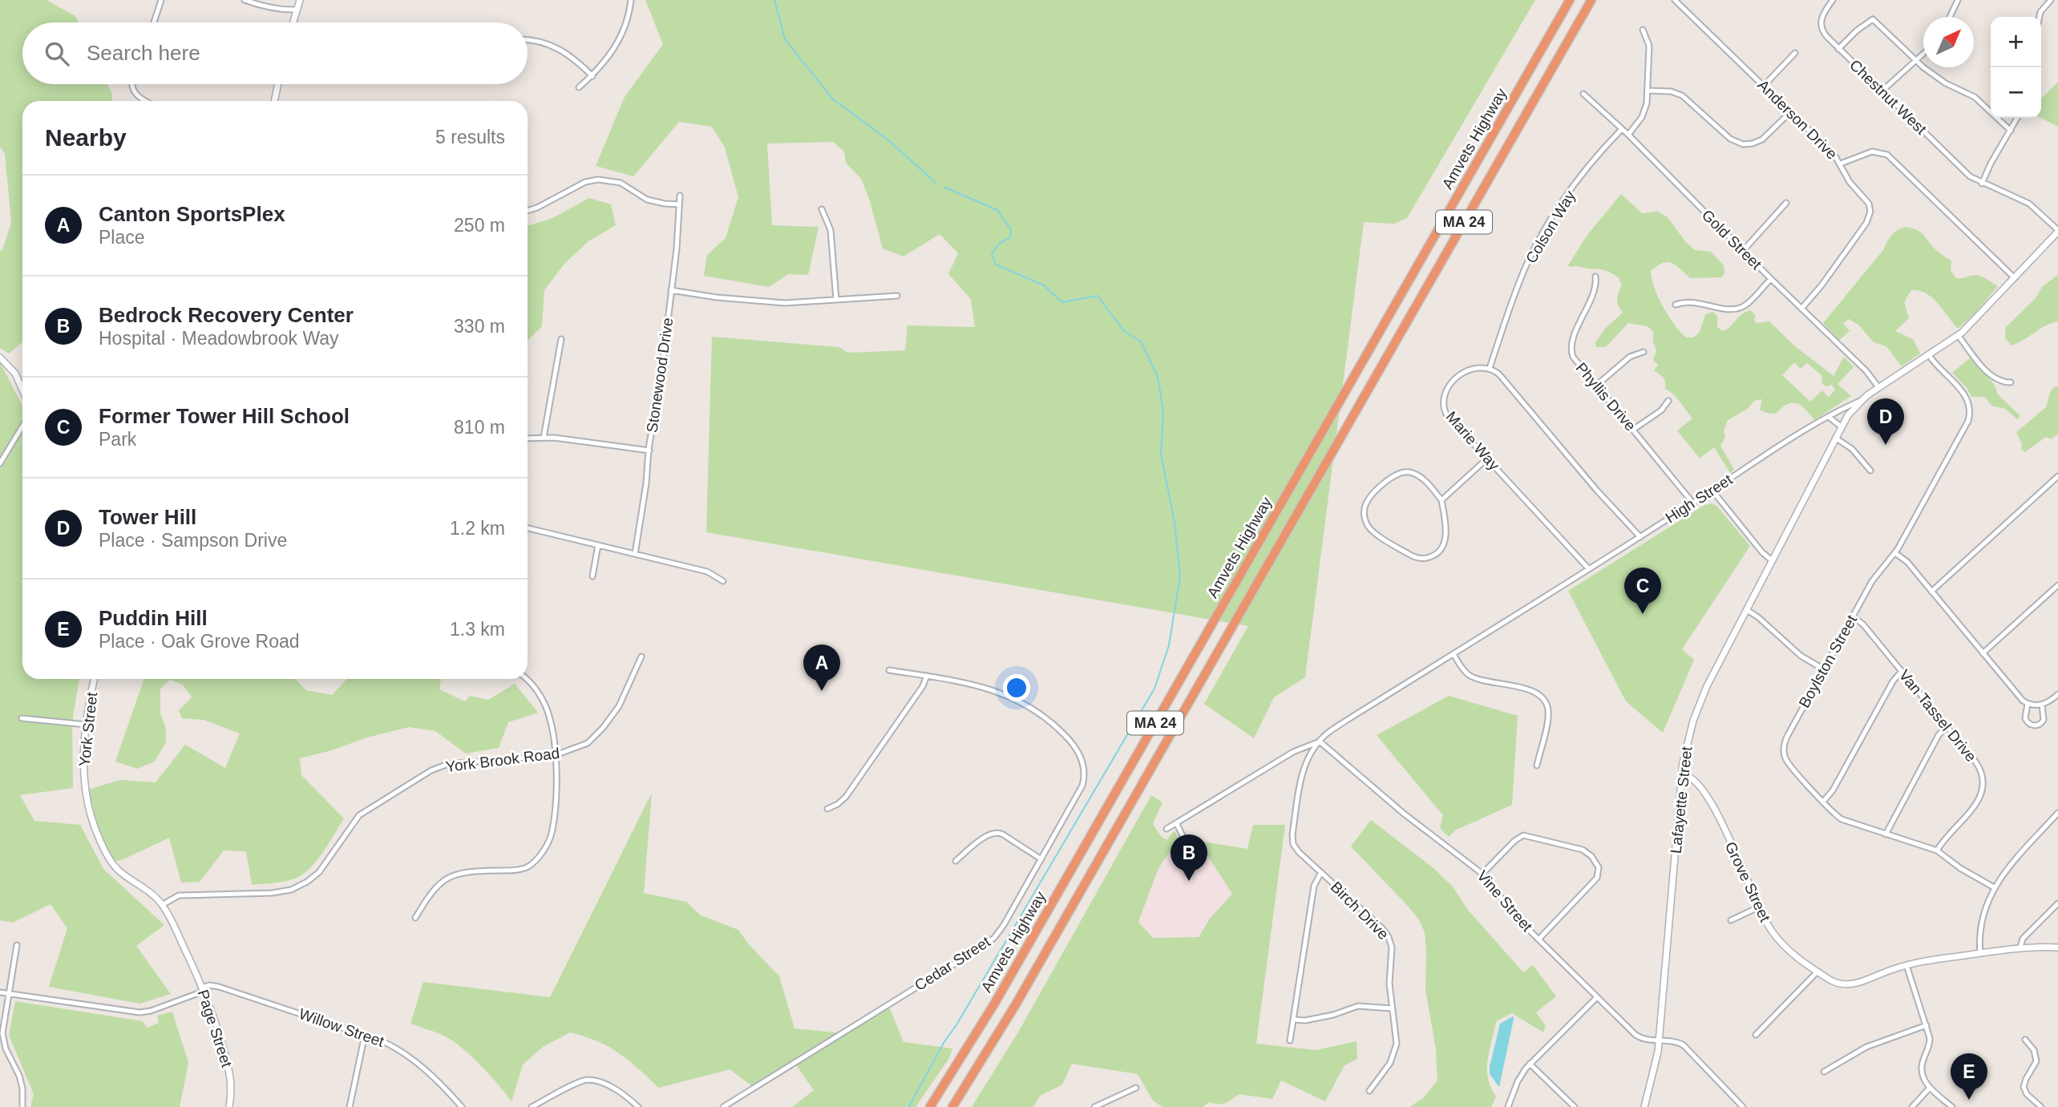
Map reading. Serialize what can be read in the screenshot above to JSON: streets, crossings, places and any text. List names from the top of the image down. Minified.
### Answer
{"streets":{"highway":["Amvets Highway","MA 24"],"street":["Chestnut West","Anderson Drive","Colson Way","Gold Street","Stonewood Drive","Phyllis Drive","Marie Way","High Street","Boylston Street","Van Tassel Drive","York Street","York Brook Road","Lafayette Street","Grove Street","Vine Street","Birch Drive","Cedar Street","Willow Street","Page Street"]},"crossings":[["Chestnut West","High Street"],["Anderson Drive","Gold Street"],["Colson Way","Gold Street"],["Colson Way","Marie Way"],["Gold Street","High Street"],["Phyllis Drive","High Street"],["Marie Way","High Street"],["High Street","Boylston Street"],["High Street","Lafayette Street"],["High Street","Vine Street"],["High Street","Birch Drive"],["Boylston Street","Van Tassel Drive"],["York Street","York Brook Road"],["York Street","Page Street"],["Lafayette Street","Grove Street"],["Lafayette Street","Vine Street"],["Vine Street","Birch Drive"],["Willow Street","Page Street"]],"north":"top right","page":{"map_buttons":["+","−"],"search":"Search here","heading":["Nearby","5 results"],"list":[{"mark":"A","name":"Canton SportsPlex","note":"Place","value":"250 m"},{"mark":"B","name":"Bedrock Recovery Center","note":"Hospital · Meadowbrook Way","value":"330 m"},{"mark":"C","name":"Former Tower Hill School","note":"Park","value":"810 m"},{"mark":"D","name":"Tower Hill","note":"Place · Sampson Drive","value":"1.2 km"},{"mark":"E","name":"Puddin Hill","note":"Place · Oak Grove Road","value":"1.3 km"}],"pins":["D","C","A","B","E"]}}
